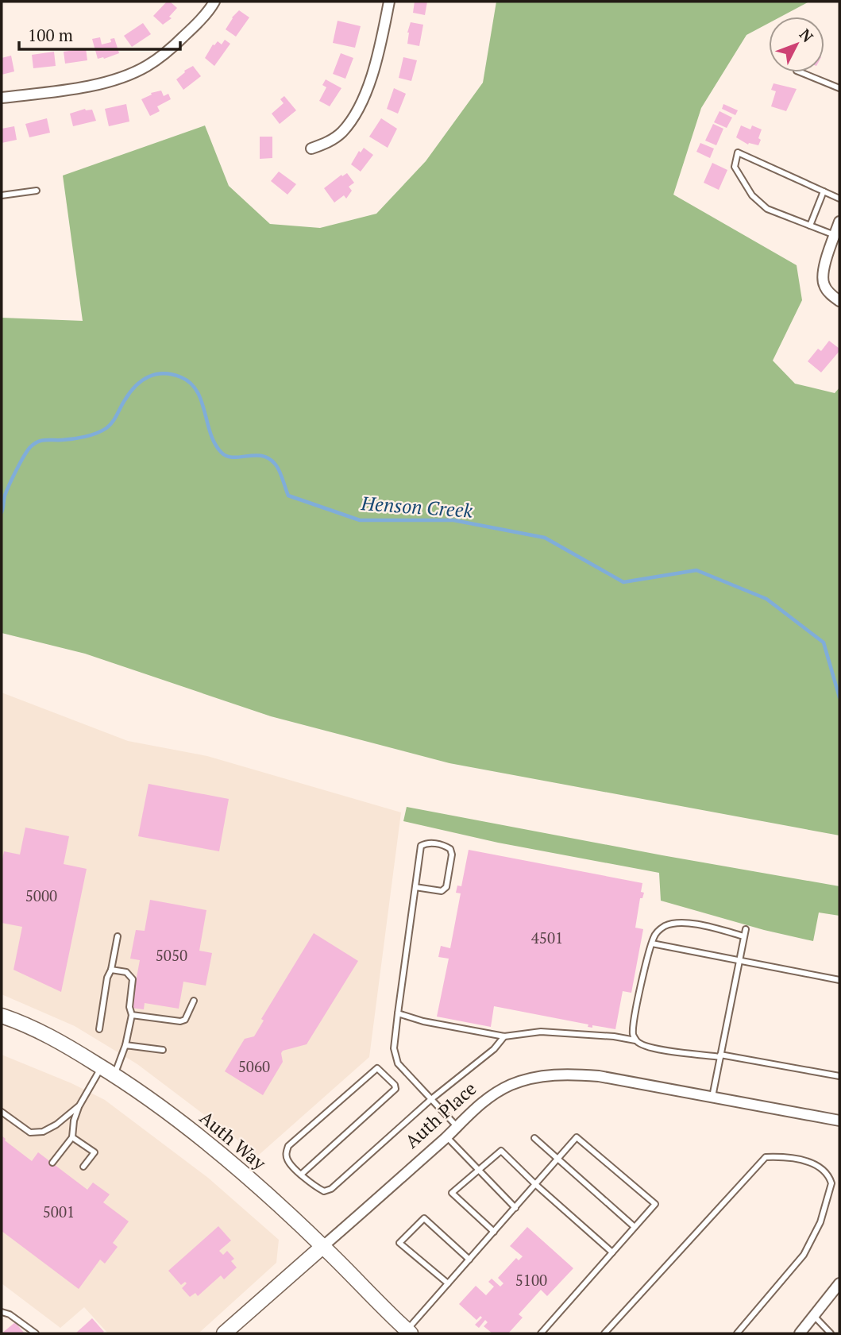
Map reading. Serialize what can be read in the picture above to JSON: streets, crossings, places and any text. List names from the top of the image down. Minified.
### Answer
{"streets":{"street":["Auth Place","Auth Way"]},"crossings":[["Auth Place","Auth Way"]],"water":["Henson Creek"],"house_numbers":["5000","4501","5050","5060","5001","5100"],"scale_bar":"100 m","north":"top right"}
